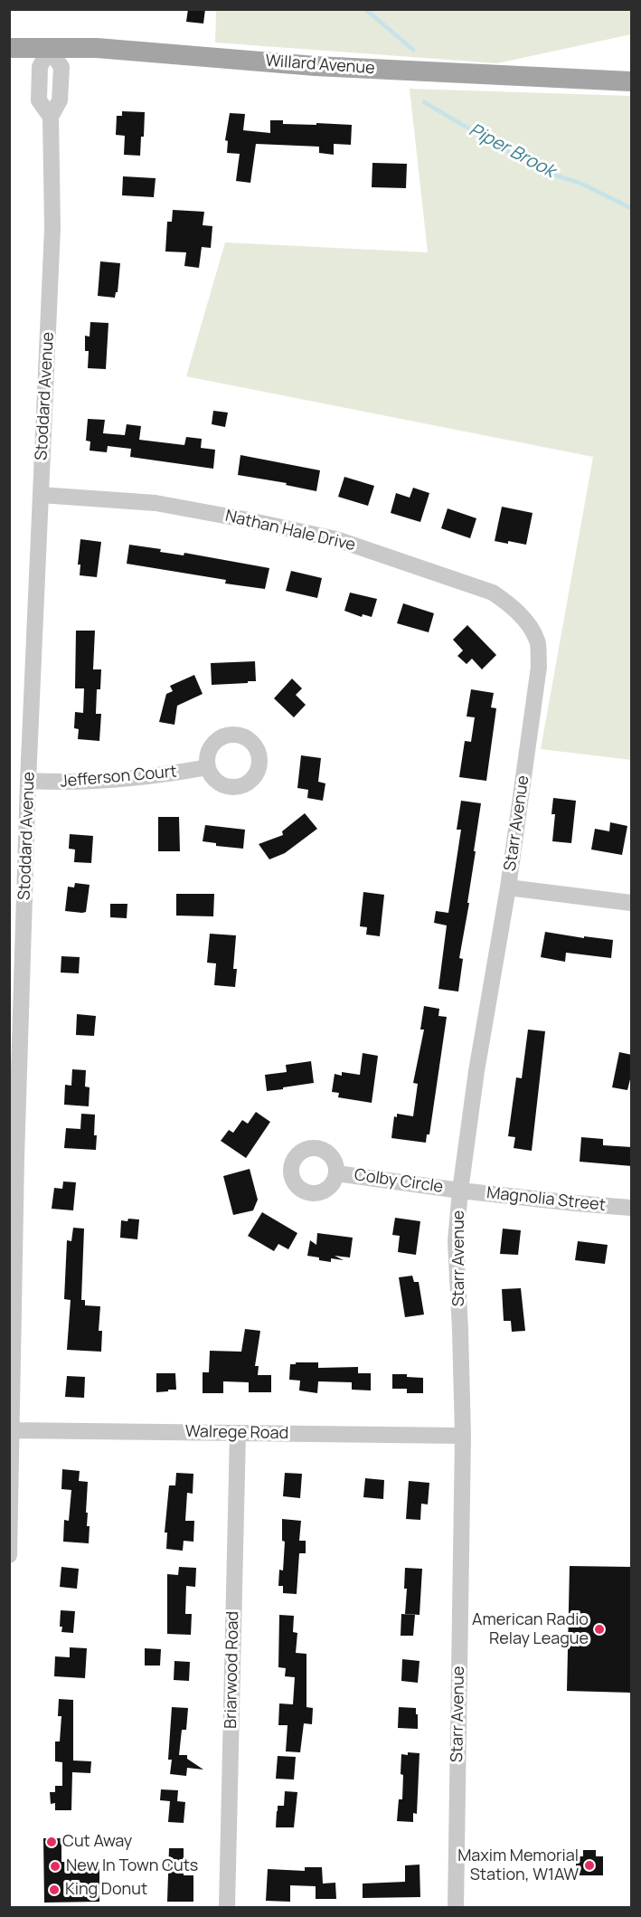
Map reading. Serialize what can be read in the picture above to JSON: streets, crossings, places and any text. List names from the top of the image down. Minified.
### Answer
{"streets":{"main road":["Willard Avenue"],"street":["Stoddard Avenue","Nathan Hale Drive","Jefferson Court","Starr Avenue","Colby Circle","Magnolia Street","Walrege Road","Briarwood Road"]},"crossings":[["Willard Avenue","Stoddard Avenue"],["Stoddard Avenue","Nathan Hale Drive"],["Stoddard Avenue","Jefferson Court"],["Stoddard Avenue","Walrege Road"],["Nathan Hale Drive","Starr Avenue"],["Starr Avenue","Colby Circle"],["Starr Avenue","Magnolia Street"],["Starr Avenue","Walrege Road"],["Colby Circle","Magnolia Street"],["Walrege Road","Briarwood Road"]],"water":["Piper Brook"],"places":["American Radio Relay League","Cut Away","Maxim Memorial Station, W1AW","New In Town Cuts","King Donut"]}
